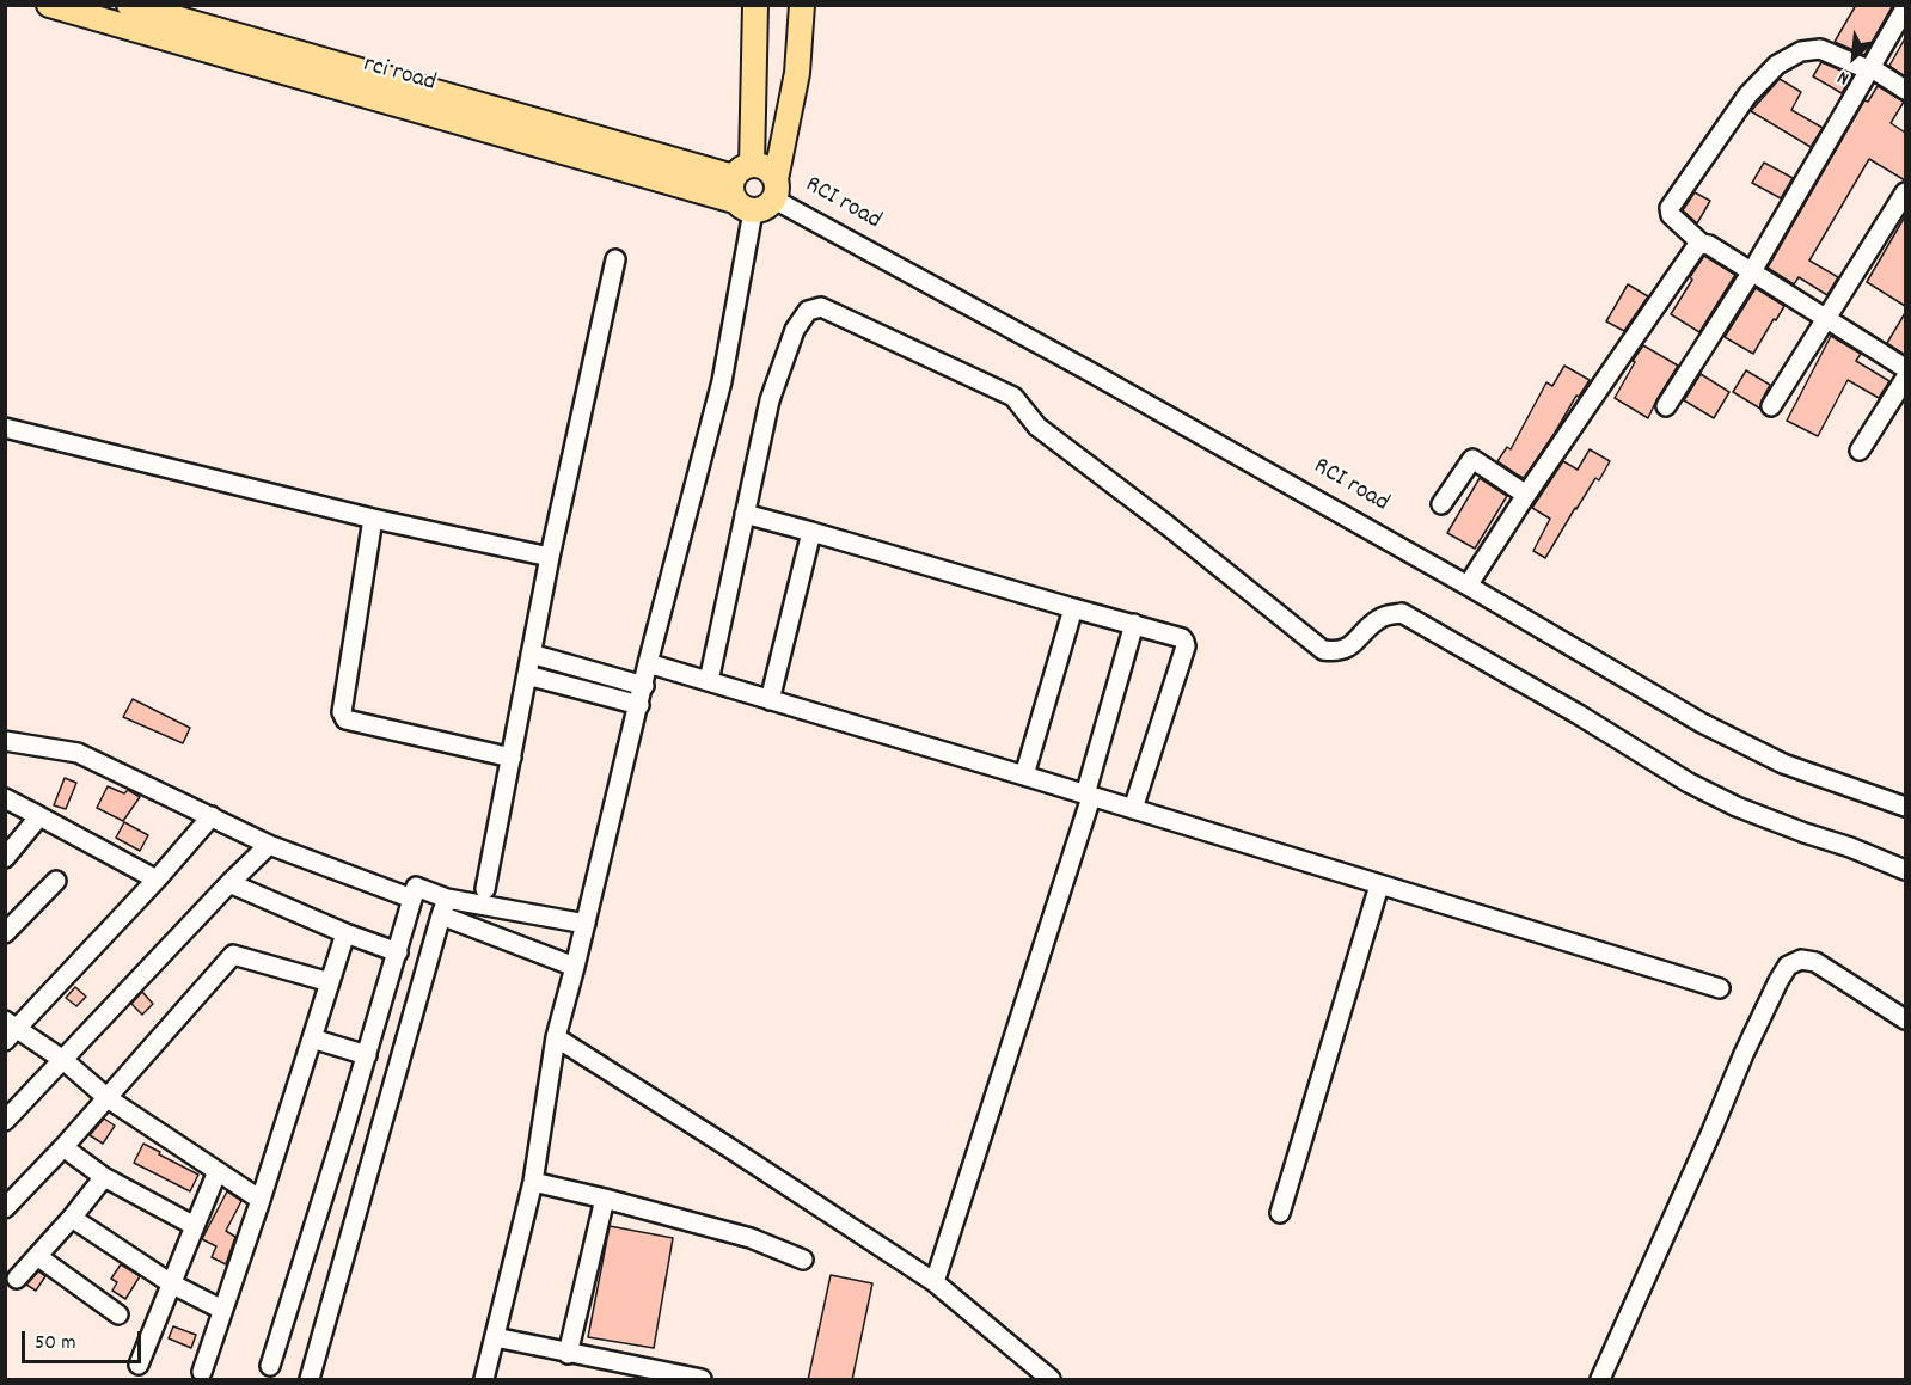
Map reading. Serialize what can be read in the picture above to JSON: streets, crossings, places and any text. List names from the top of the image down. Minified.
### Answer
{"streets":{"main road":["rci road","RCI road"]},"crossings":[["rci road","RCI road"]],"scale_bar":"50 m","north":"bottom left"}
